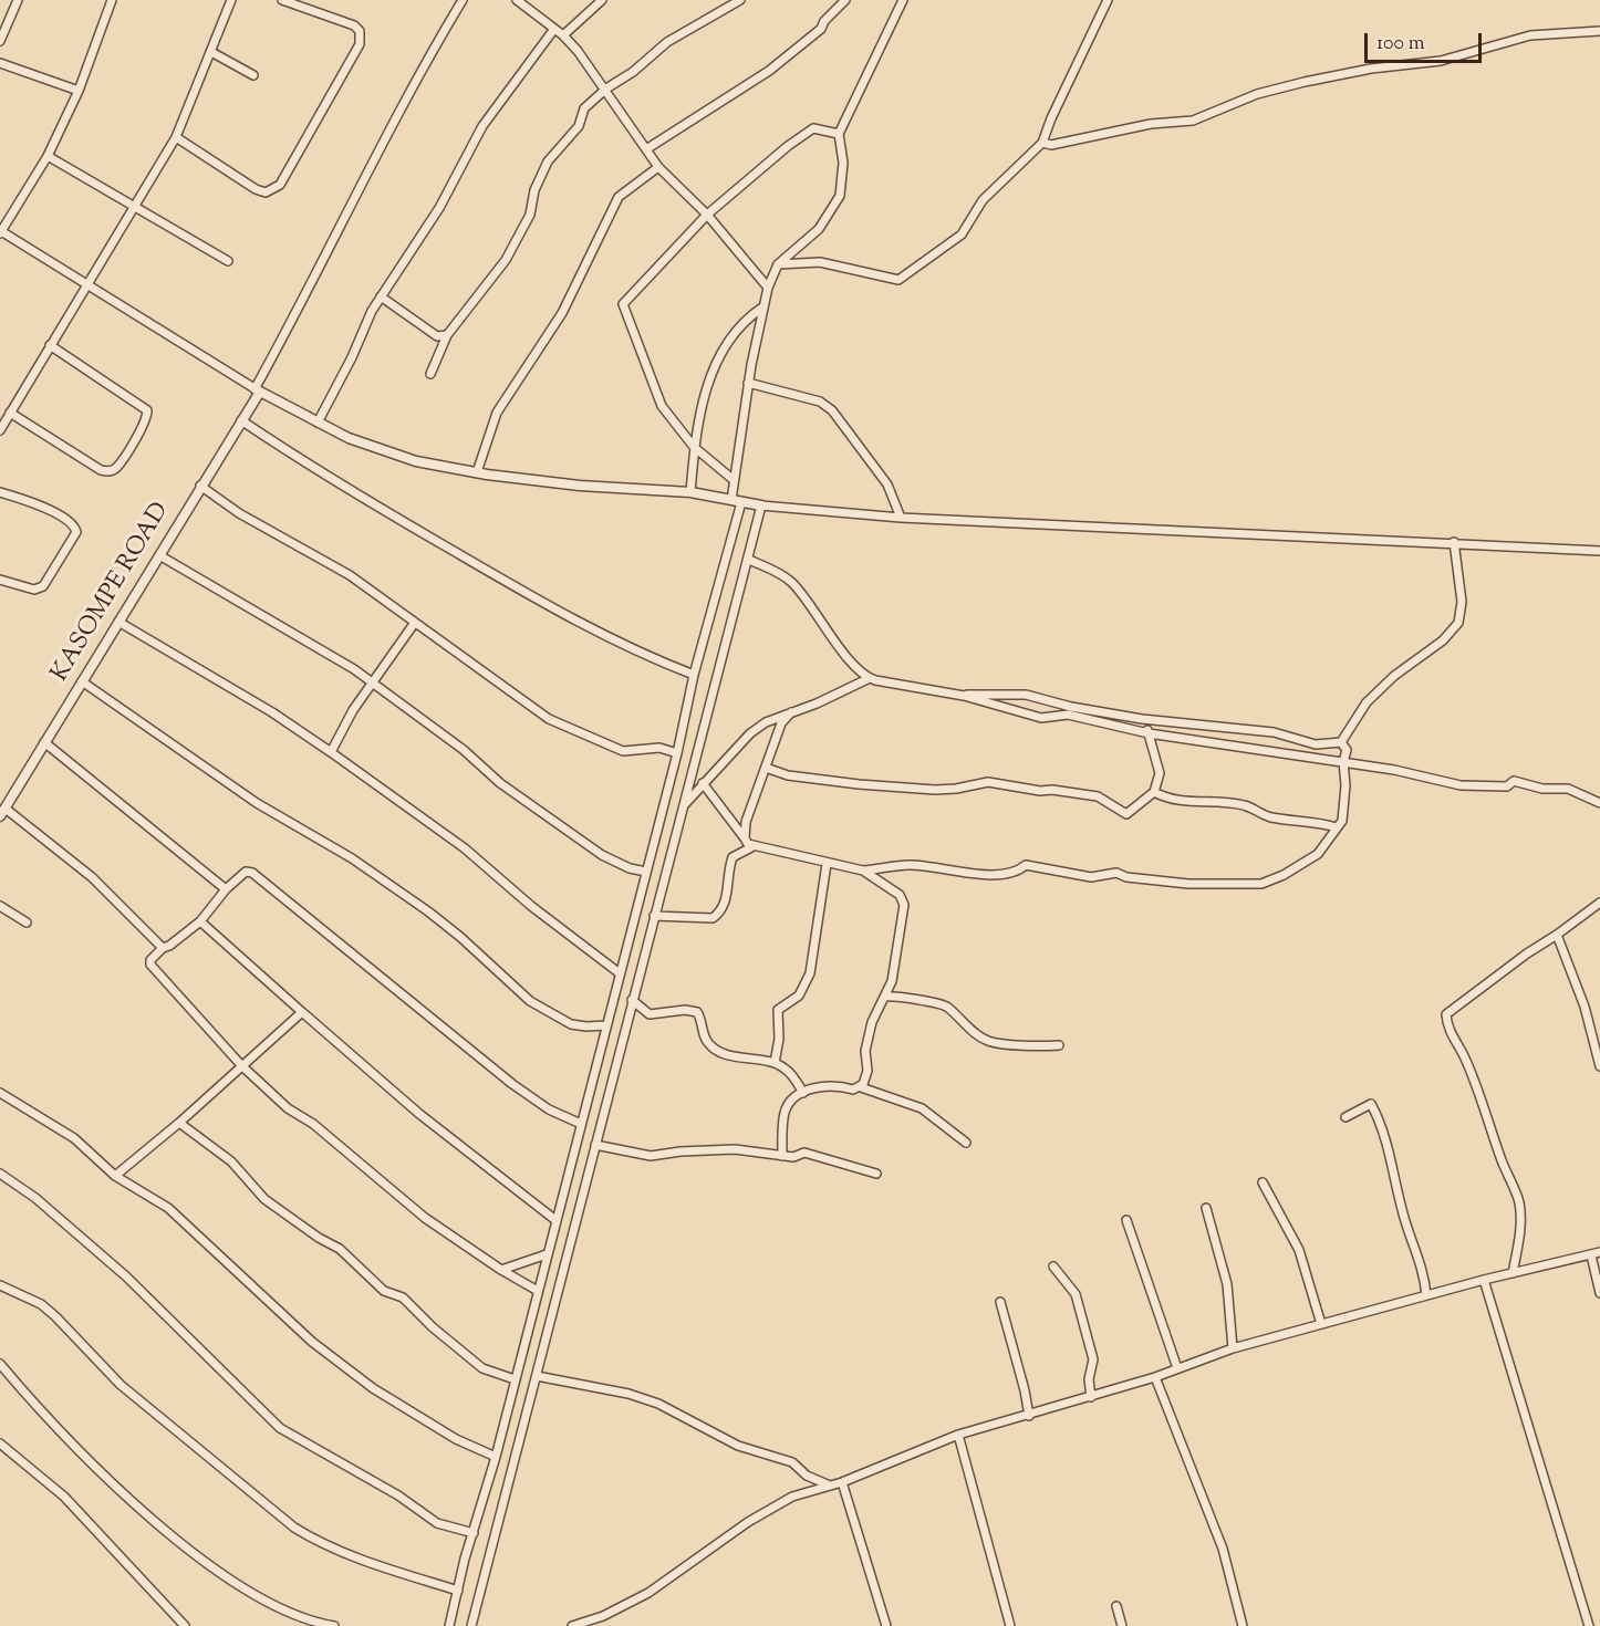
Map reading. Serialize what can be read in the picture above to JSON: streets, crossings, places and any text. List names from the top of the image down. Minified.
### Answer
{"streets":{"street":["KASOMPE ROAD"]},"scale_bar":"100 m"}
